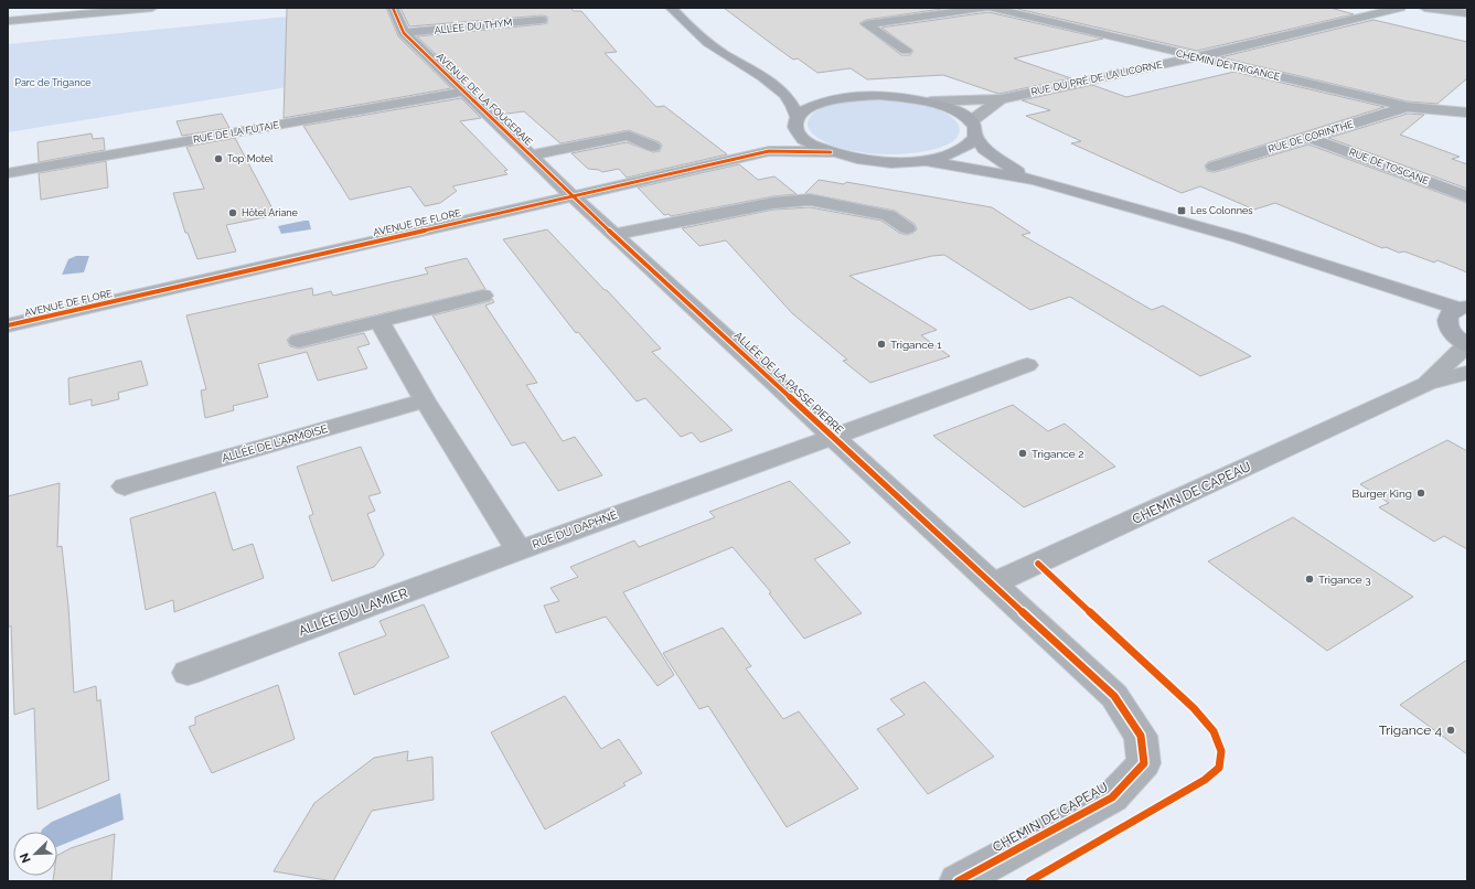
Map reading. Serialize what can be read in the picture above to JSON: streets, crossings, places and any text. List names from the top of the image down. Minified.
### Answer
{"streets":{"street":["ALLÉE DU THYM","CHEMIN DE TRIGANCE","RUE DU PRÉ DE LA LICORNE","AVENUE DE LA FOUGERAIE","RUE DE LA FUTAIE","RUE DE CORINTHE","RUE DE TOSCANE","AVENUE DE FLORE","ALLÉE DE LA PASSE PIERRE","ALLÉE DE L'ARMOISE","CHEMIN DE CAPEAU","RUE DU DAPHNÉ","ALLÉE DU LAMIER"]},"crossings":[["ALLÉE DU THYM","AVENUE DE LA FOUGERAIE"],["CHEMIN DE TRIGANCE","RUE DU PRÉ DE LA LICORNE"],["CHEMIN DE TRIGANCE","RUE DE CORINTHE"],["AVENUE DE LA FOUGERAIE","RUE DE LA FUTAIE"],["AVENUE DE LA FOUGERAIE","AVENUE DE FLORE"],["AVENUE DE LA FOUGERAIE","ALLÉE DE LA PASSE PIERRE"],["RUE DE CORINTHE","RUE DE TOSCANE"],["AVENUE DE FLORE","ALLÉE DE LA PASSE PIERRE"],["ALLÉE DE LA PASSE PIERRE","CHEMIN DE CAPEAU"],["ALLÉE DE LA PASSE PIERRE","RUE DU DAPHNÉ"],["ALLÉE DE L'ARMOISE","RUE DU DAPHNÉ"],["RUE DU DAPHNÉ","ALLÉE DU LAMIER"]],"parks":["Parc de Trigance"],"places":{"other":["Top Motel","Hôtel Ariane","Trigance 1","Trigance 2","Burger King","Trigance 3","Trigance 4"],"transit":["Les Colonnes"]},"north":"bottom left"}
